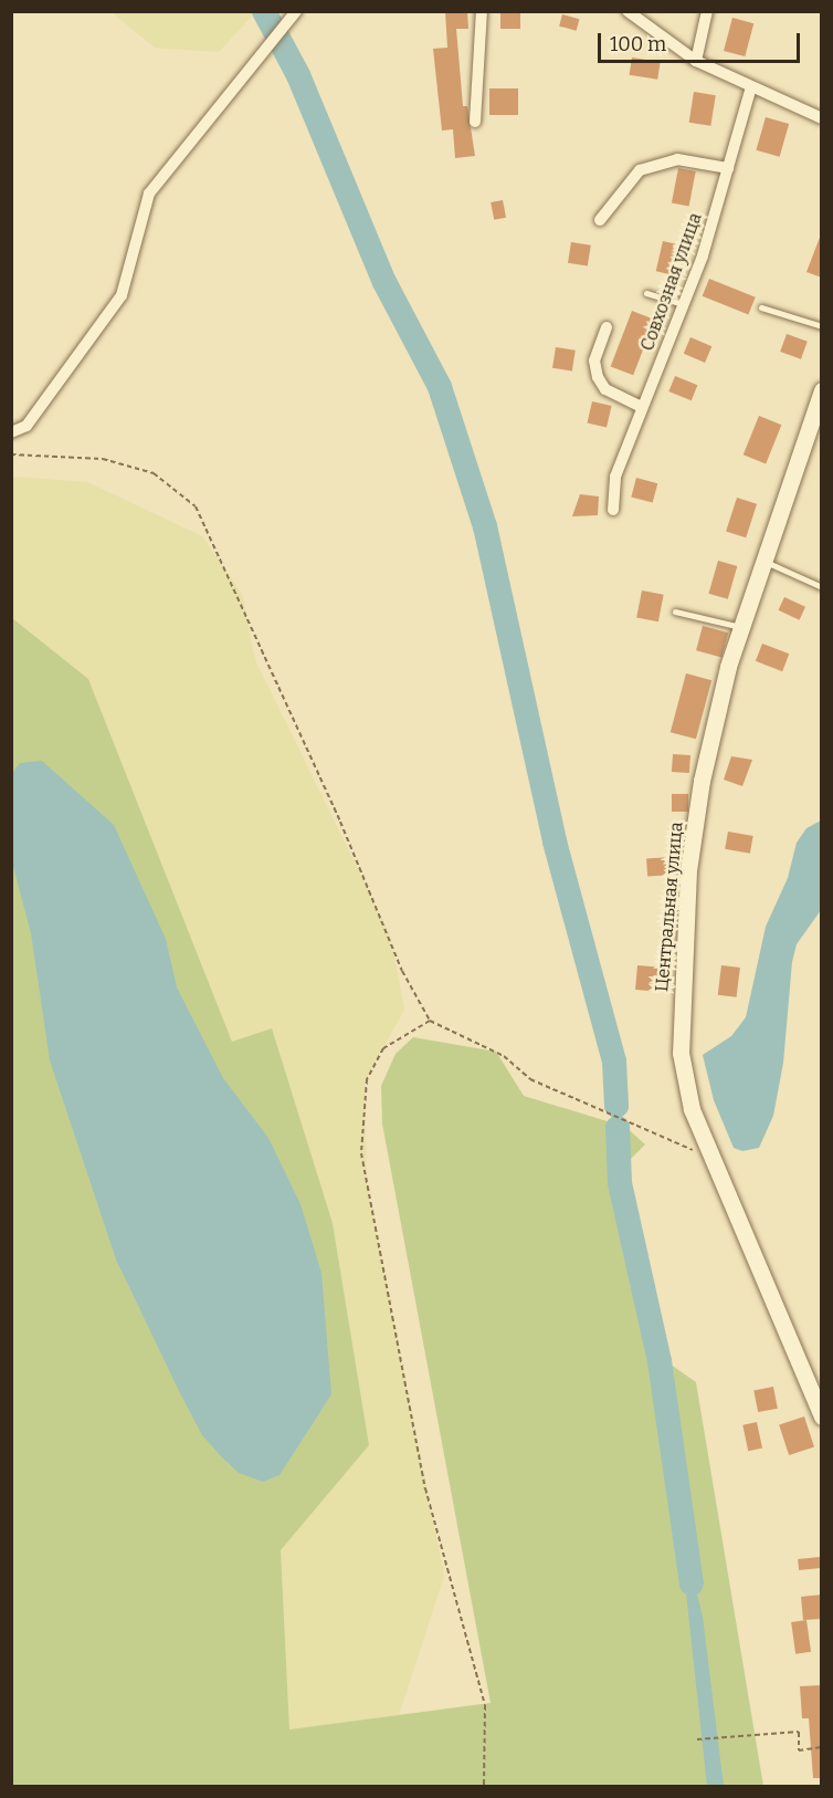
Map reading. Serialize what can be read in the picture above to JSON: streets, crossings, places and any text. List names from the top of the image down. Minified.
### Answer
{"streets":{"street":["Совхозная улица","Центральная улица"]},"scale_bar":"100 m"}
